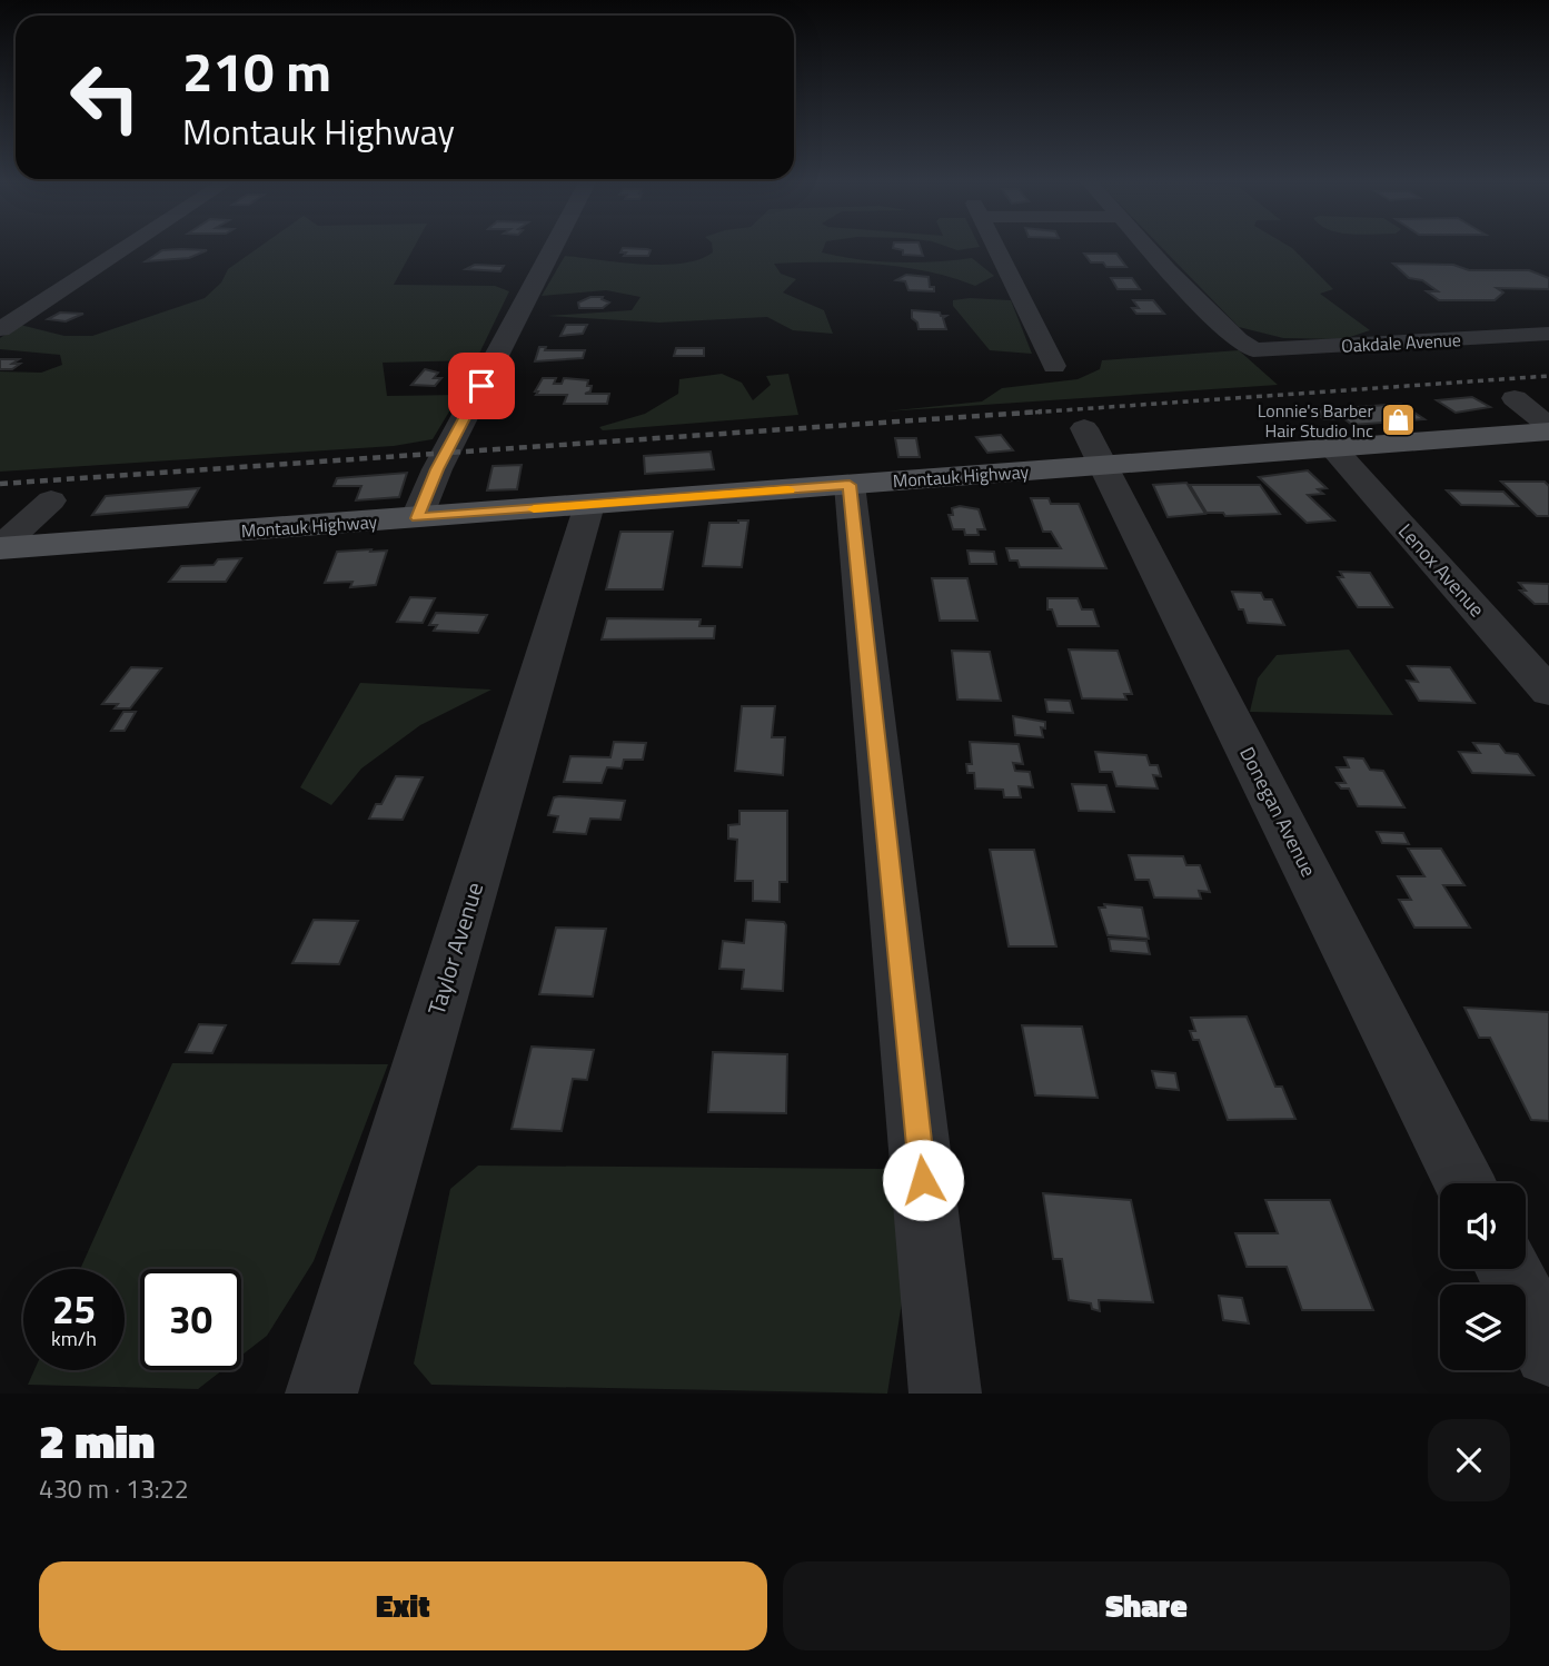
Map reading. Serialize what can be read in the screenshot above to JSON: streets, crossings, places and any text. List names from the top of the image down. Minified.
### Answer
{"streets":{"main road":["Montauk Highway"],"street":["Oakdale Avenue","Lenox Avenue","Donegan Avenue","Taylor Avenue"]},"crossings":[["Montauk Highway","Lenox Avenue"],["Montauk Highway","Donegan Avenue"],["Montauk Highway","Taylor Avenue"]],"places":{"shop":["Lonnie's Barber Hair Studio Inc"]},"page":{"turn":["210 m","Montauk Highway"],"speed":"25 km/h","limit":"30","heading":["2 min","430 m · 13:22"],"buttons":["Exit","Share"]}}
